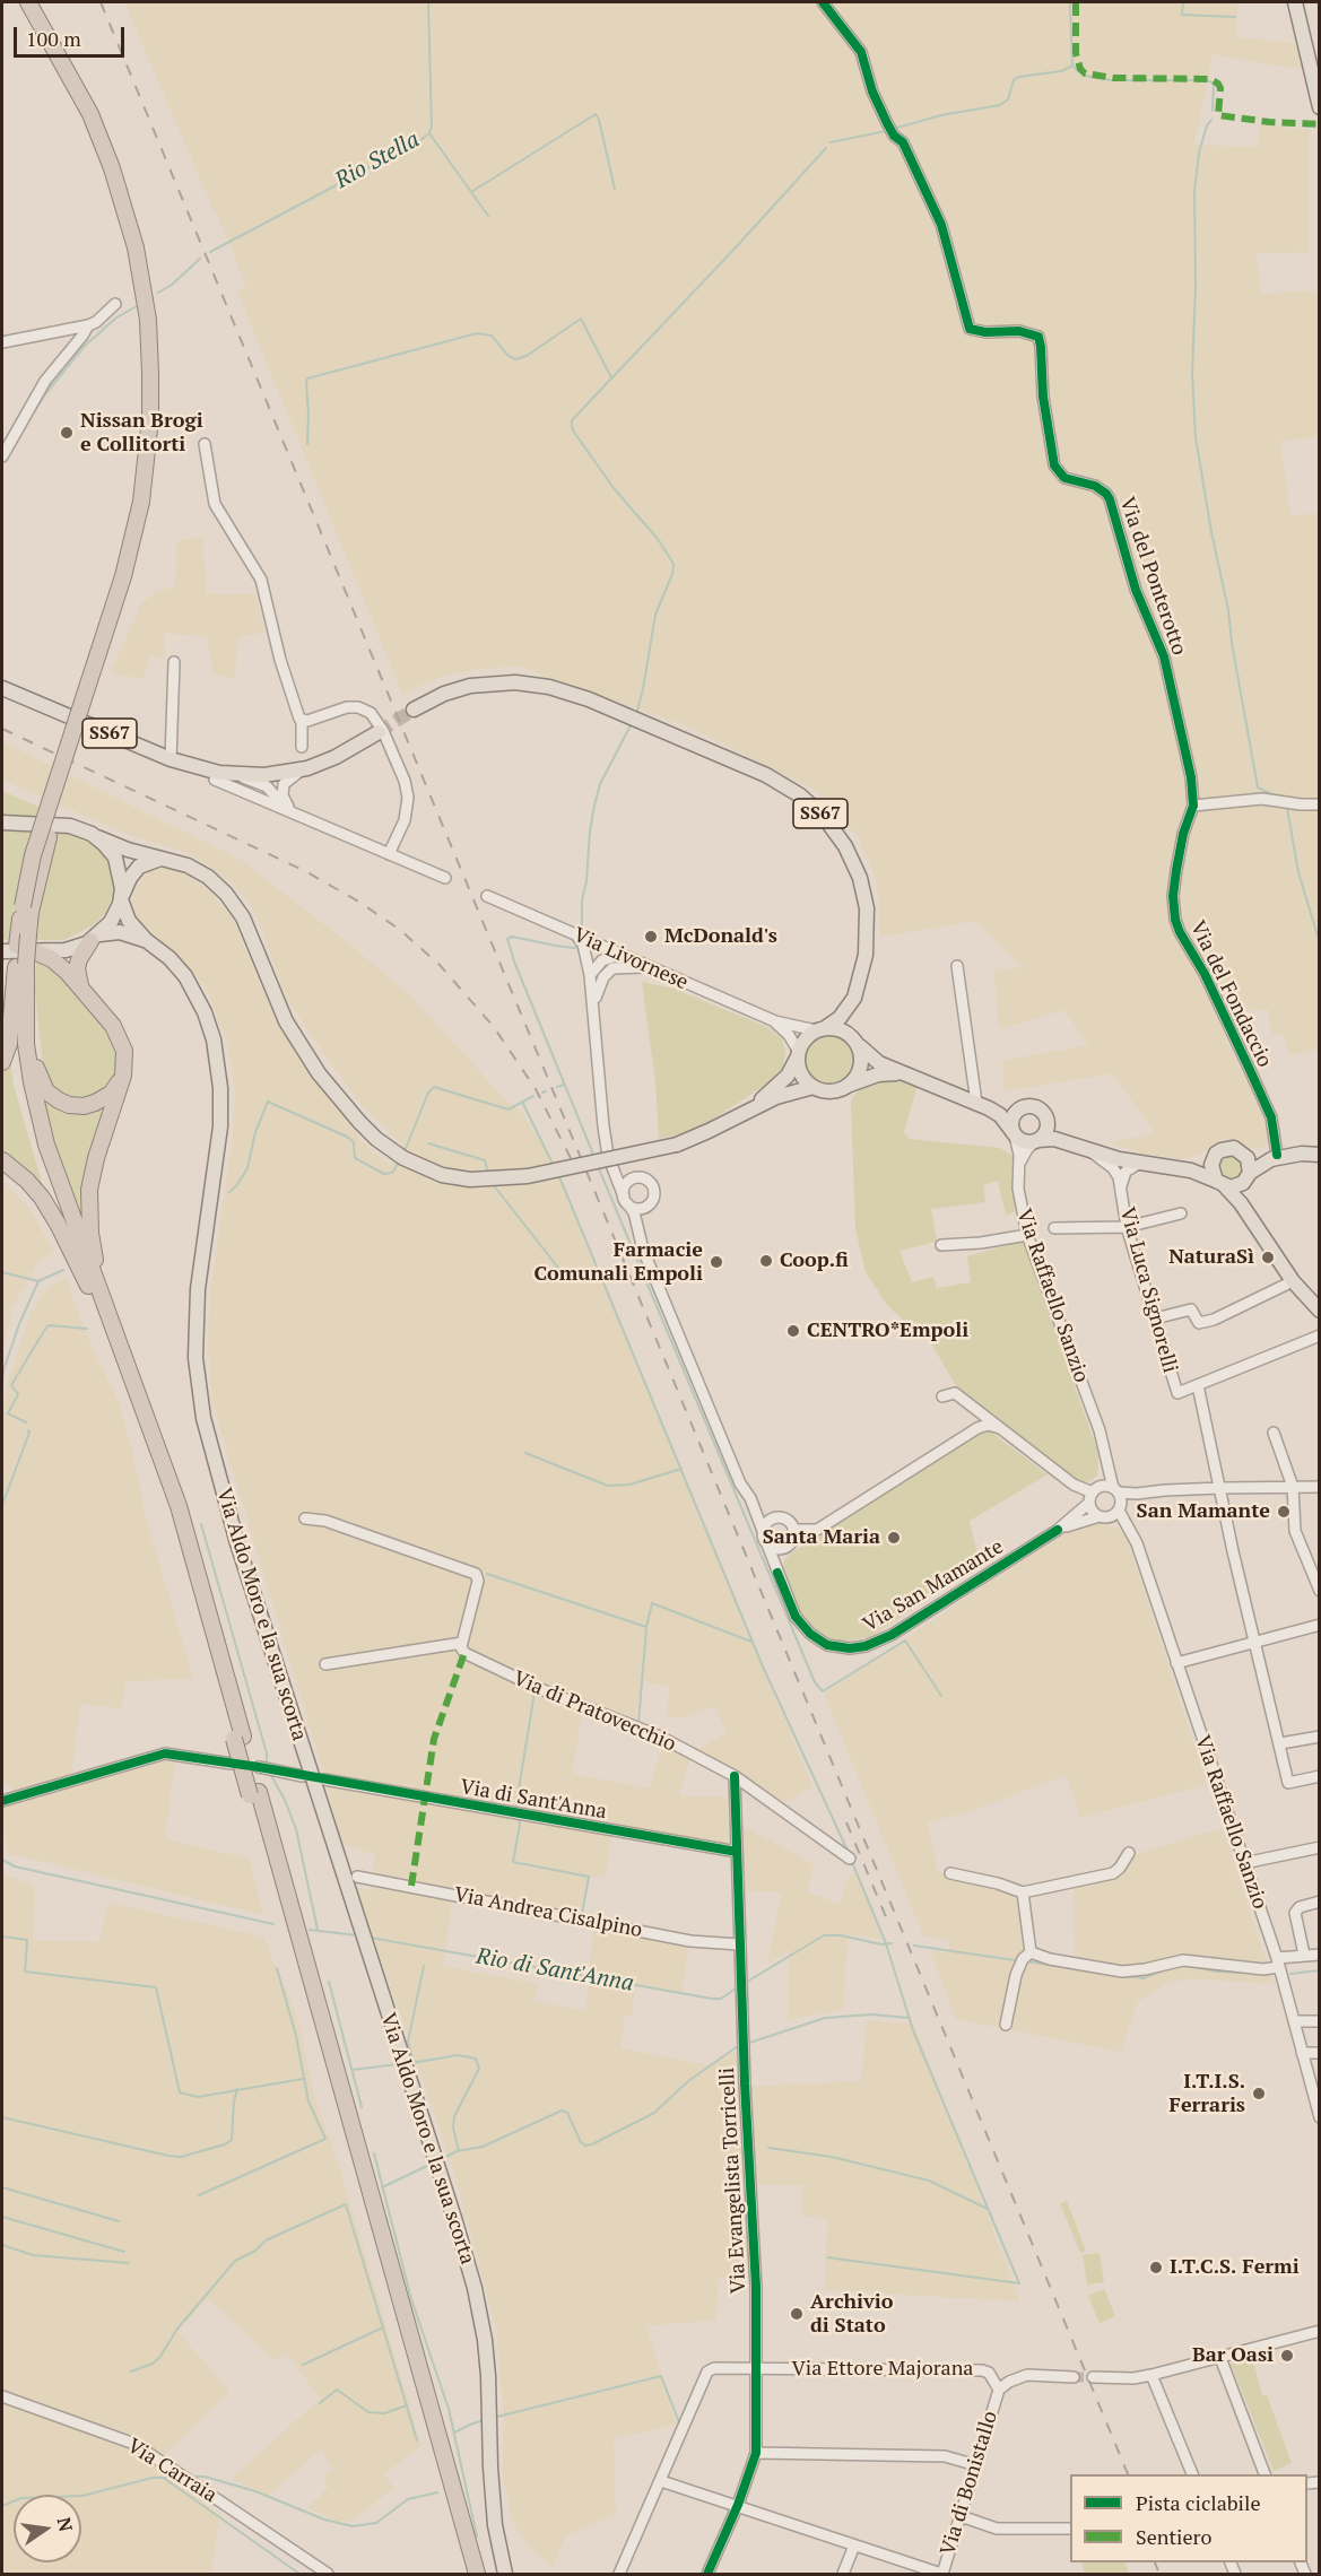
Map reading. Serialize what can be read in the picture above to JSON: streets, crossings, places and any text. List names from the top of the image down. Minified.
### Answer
{"streets":{"main road":["SS67","Via Livornese","Via Aldo Moro e la sua scorta"],"street":["Via del Ponterotto","Via del Fondaccio","Via Luca Signorelli","Via Raffaello Sanzio","Via San Mamante","Via di Pratovecchio","Via di Sant'Anna","Via Andrea Cisalpino","Via Evangelista Torricelli","Via Ettore Majorana","Via Carraia","Via di Bonistallo"]},"crossings":[["Via del Ponterotto","Via del Fondaccio"],["SS67","Via Livornese"],["Via Livornese","Via del Fondaccio"],["Via Livornese","Via Raffaello Sanzio"],["Via Raffaello Sanzio","Via San Mamante"],["Via di Pratovecchio","Via Evangelista Torricelli"],["Via di Sant'Anna","Via Evangelista Torricelli"],["Via Andrea Cisalpino","Via Evangelista Torricelli"],["Via Evangelista Torricelli","Via Ettore Majorana"],["Via Ettore Majorana","Via di Bonistallo"]],"water":["Rio Stella","Rio di Sant'Anna"],"places":["Nissan Brogi e Collitorti","McDonald's","NaturaSì","Coop.fi","Farmacie Comunali Empoli","CENTRO*Empoli","San Mamante","Santa Maria","I.T.I.S. Ferraris","I.T.C.S. Fermi","Archivio di Stato","Bar Oasi"],"legend":["Pista ciclabile","Sentiero"],"scale_bar":"100 m","north":"right"}
